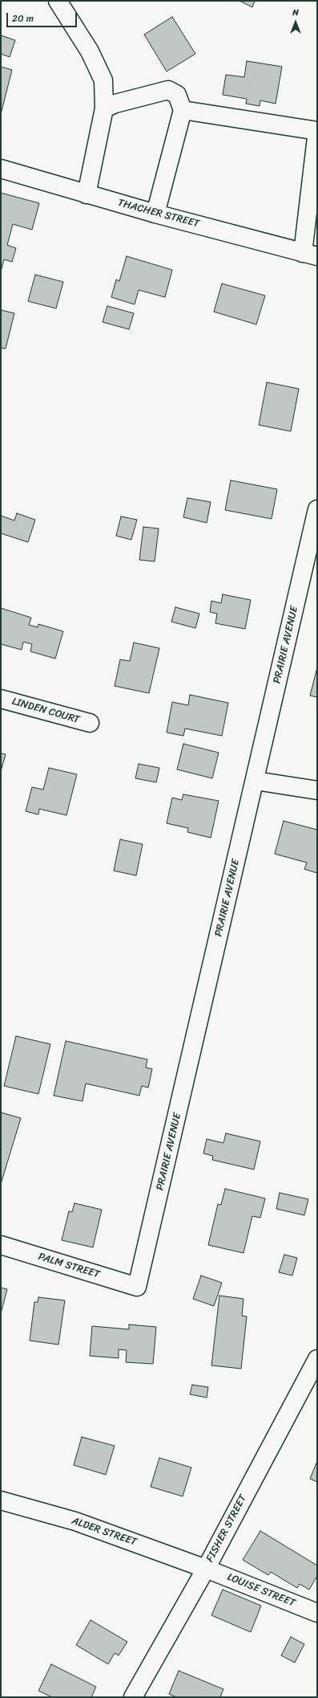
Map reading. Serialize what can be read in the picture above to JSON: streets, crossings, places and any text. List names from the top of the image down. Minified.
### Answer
{"streets":{"street":["THACHER STREET","PRAIRIE AVENUE","LINDEN COURT","PALM STREET","FISHER STREET","ALDER STREET","LOUISE STREET"]},"crossings":[["PRAIRIE AVENUE","PALM STREET"],["FISHER STREET","ALDER STREET"],["FISHER STREET","LOUISE STREET"],["ALDER STREET","LOUISE STREET"]],"scale_bar":"20 m","north":"top"}
